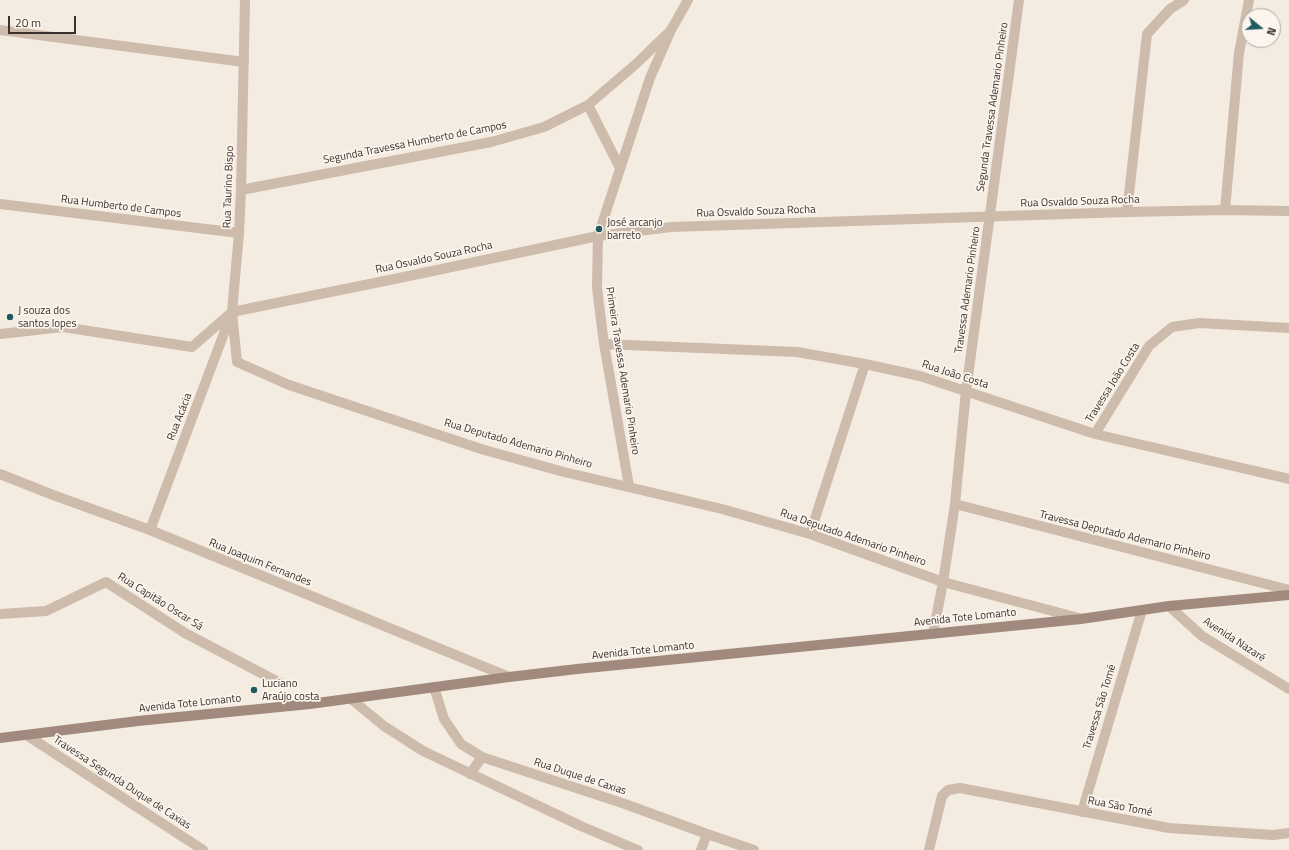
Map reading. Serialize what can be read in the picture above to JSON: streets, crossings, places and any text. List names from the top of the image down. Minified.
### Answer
{"streets":{"main road":["Avenida Tote Lomanto"],"street":["Segunda Travessa Ademario Pinheiro","Segunda Travessa Humberto de Campos","Rua Taurino Bispo","Rua Osvaldo Souza Rocha","Rua Humberto de Campos","Travessa Ademario Pinheiro","Primeira Travessa Ademario Pinheiro","Rua João Costa","Travessa João Costa","Rua Acácia","Rua Deputado Ademario Pinheiro","Travessa Deputado Ademario Pinheiro","Rua Joaquim Fernandes","Rua Capitão Oscar Sá","Avenida Nazaré","Travessa São Tomé","Rua Duque de Caxias","Travessa Segunda Duque de Caxias","Rua São Tomé"]},"crossings":[["Segunda Travessa Ademario Pinheiro","Rua Osvaldo Souza Rocha"],["Segunda Travessa Ademario Pinheiro","Travessa Ademario Pinheiro"],["Segunda Travessa Humberto de Campos","Rua Taurino Bispo"],["Segunda Travessa Humberto de Campos","Rua Osvaldo Souza Rocha"],["Segunda Travessa Humberto de Campos","Primeira Travessa Ademario Pinheiro"],["Rua Taurino Bispo","Rua Osvaldo Souza Rocha"],["Rua Taurino Bispo","Rua Humberto de Campos"],["Rua Taurino Bispo","Rua Acácia"],["Rua Taurino Bispo","Rua Deputado Ademario Pinheiro"],["Rua Osvaldo Souza Rocha","Travessa Ademario Pinheiro"],["Rua Osvaldo Souza Rocha","Primeira Travessa Ademario Pinheiro"],["Rua Osvaldo Souza Rocha","Rua Acácia"],["Rua Osvaldo Souza Rocha","Rua Deputado Ademario Pinheiro"],["Travessa Ademario Pinheiro","Rua João Costa"],["Travessa Ademario Pinheiro","Rua Deputado Ademario Pinheiro"],["Travessa Ademario Pinheiro","Travessa Deputado Ademario Pinheiro"],["Travessa Ademario Pinheiro","Avenida Tote Lomanto"],["Primeira Travessa Ademario Pinheiro","Rua João Costa"],["Primeira Travessa Ademario Pinheiro","Rua Deputado Ademario Pinheiro"],["Rua João Costa","Travessa João Costa"],["Rua Acácia","Rua Deputado Ademario Pinheiro"],["Rua Acácia","Rua Joaquim Fernandes"],["Rua Deputado Ademario Pinheiro","Avenida Tote Lomanto"],["Rua Joaquim Fernandes","Avenida Tote Lomanto"],["Avenida Tote Lomanto","Avenida Nazaré"],["Avenida Tote Lomanto","Travessa São Tomé"],["Avenida Tote Lomanto","Rua Duque de Caxias"],["Avenida Tote Lomanto","Travessa Segunda Duque de Caxias"],["Travessa São Tomé","Rua São Tomé"]],"places":["José arcanjo barreto","J souza dos santos lopes","Luciano Araújo costa"],"scale_bar":"20 m","north":"right"}
